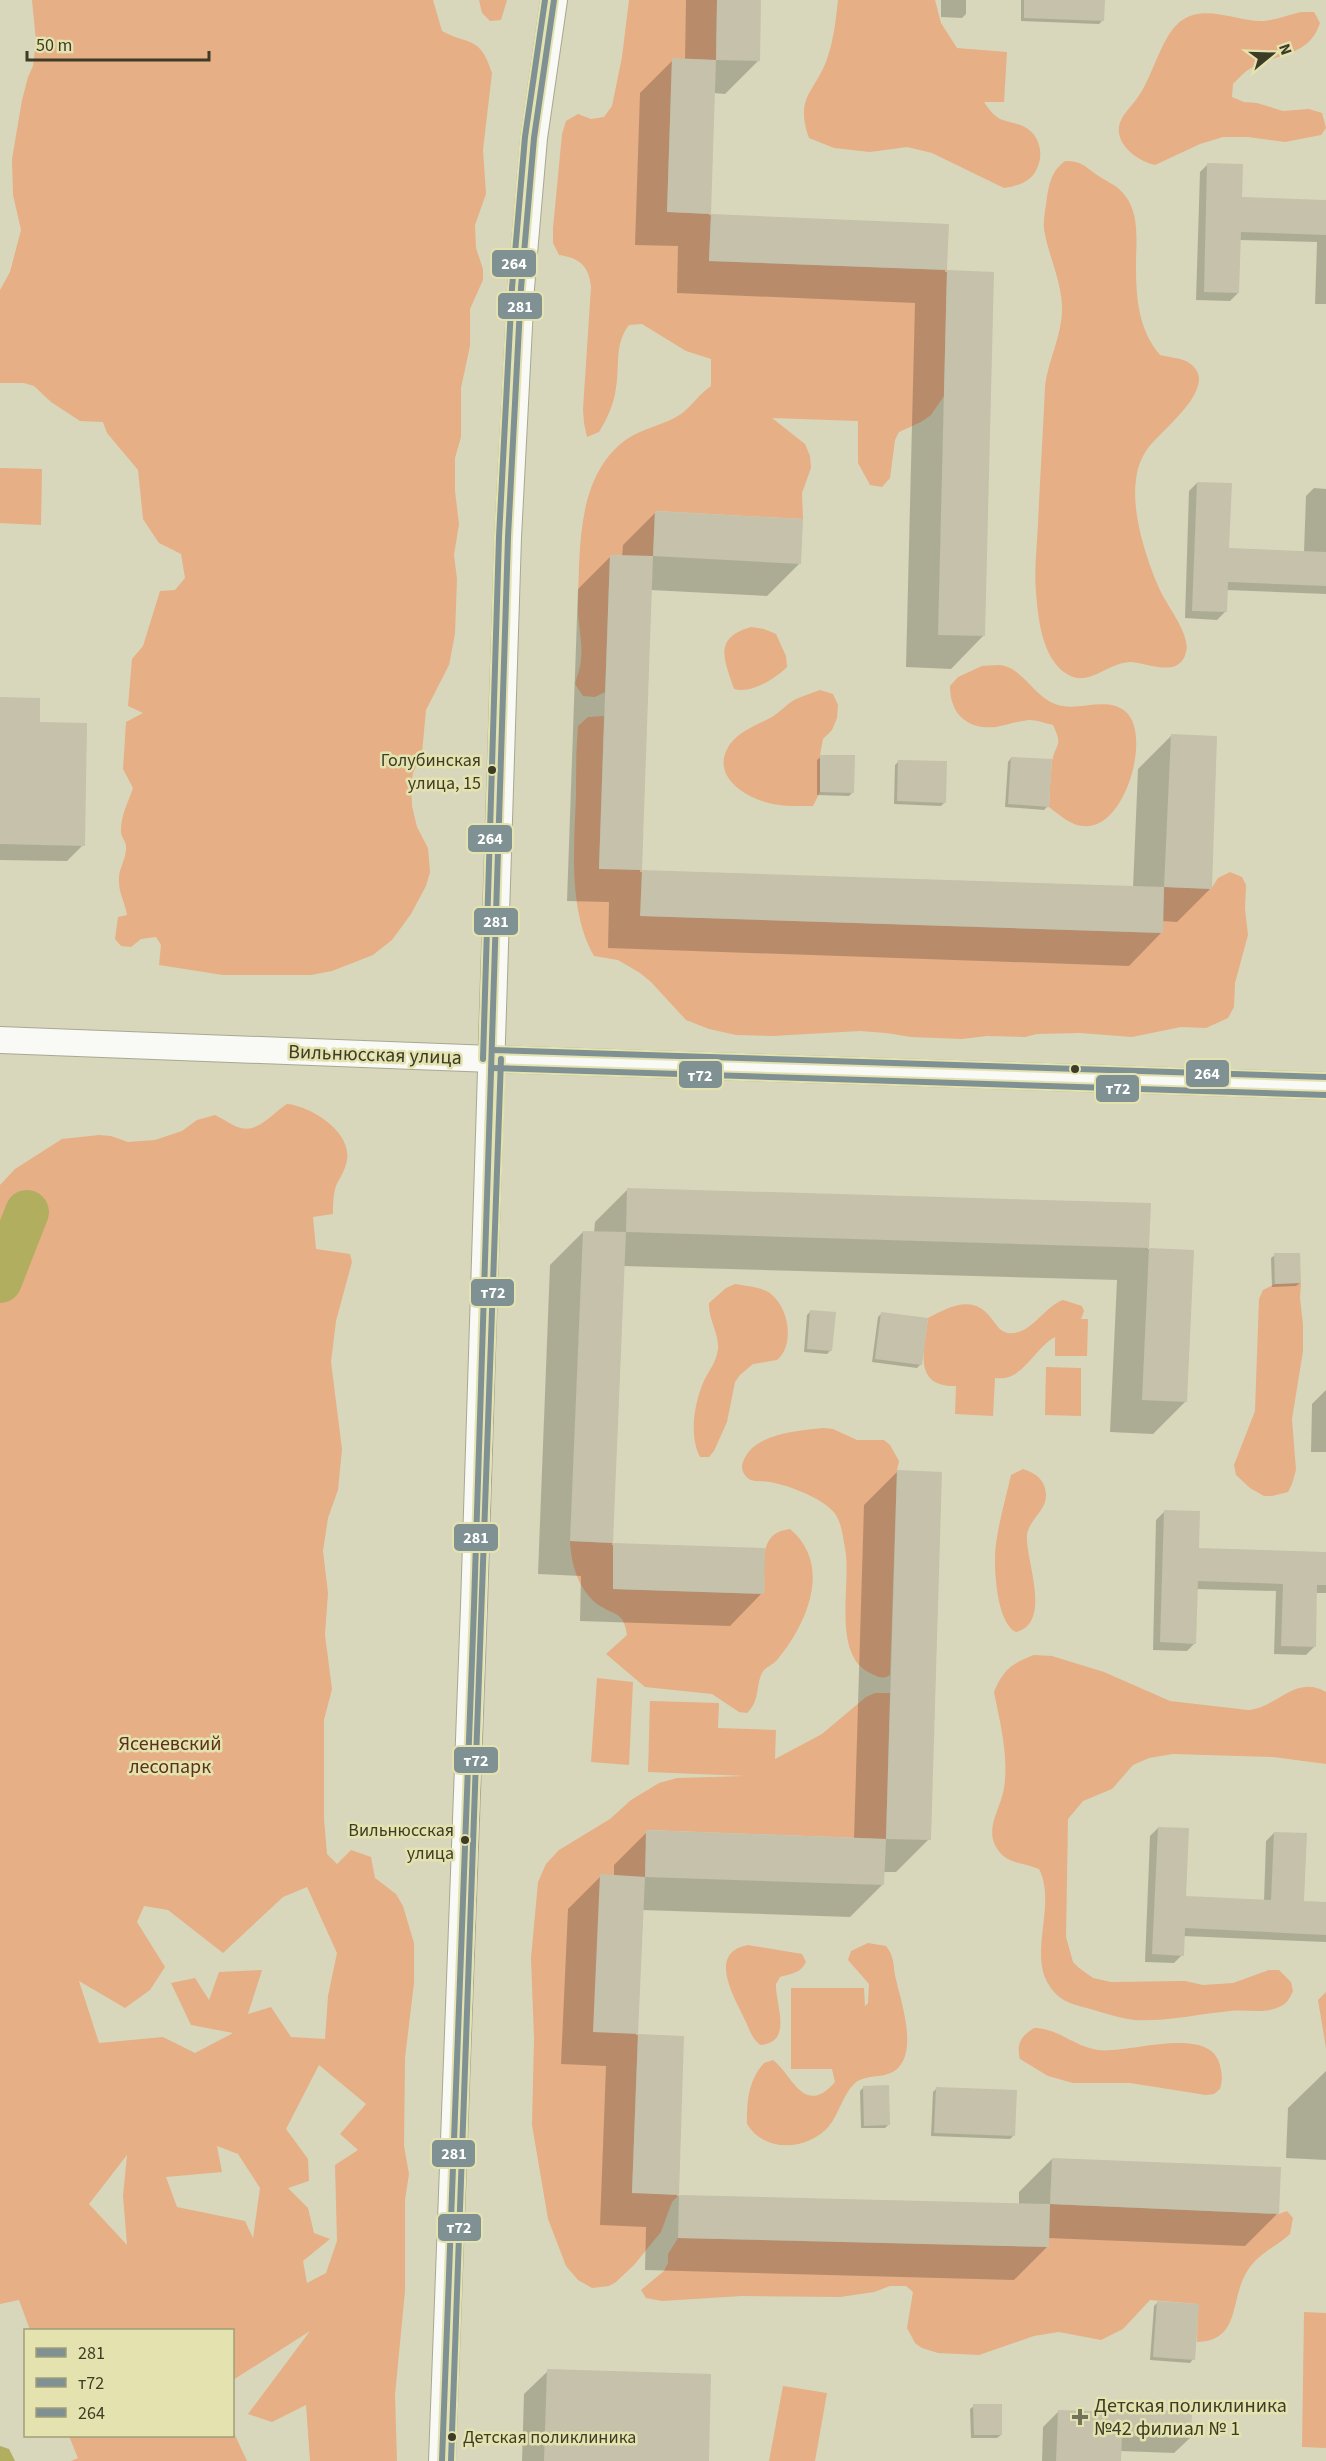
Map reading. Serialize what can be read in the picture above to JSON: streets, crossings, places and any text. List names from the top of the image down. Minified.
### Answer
{"streets":{"street":["Вильнюсская улица"]},"parks":["Ясеневский лесопарк"],"places":{"other":["Голубинская улица, 15","Вильнюсская улица","Детская поликлиника"],"health":["Детская поликлиника №42 филиал № 1"]},"lines":["transit line 281","transit line 264","transit line т72"],"legend":["281","т72","264"],"scale_bar":"50 m","north":"right"}
